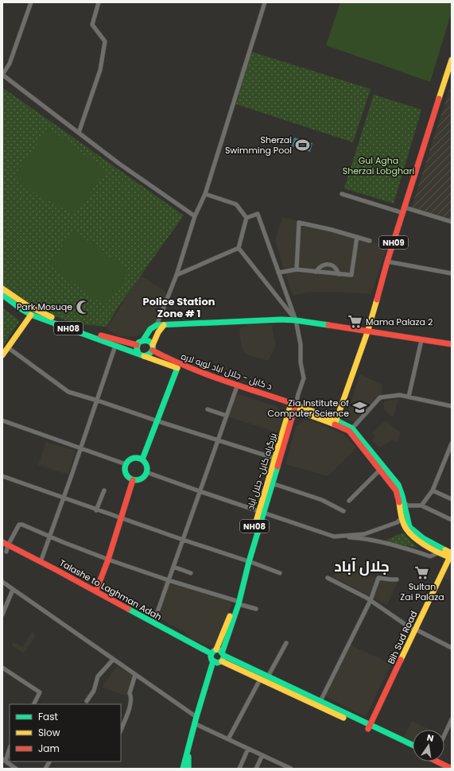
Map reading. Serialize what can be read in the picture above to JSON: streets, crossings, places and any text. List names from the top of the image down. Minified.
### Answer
{"streets":{"main road":["NH09","NH08","د کابل - جلال اباد لویه لاره","بزرگراه کابل- جلال آباد","Talashe to Laghman Adah","Bih Sud Road"]},"crossings":[["NH08","د کابل - جلال اباد لویه لاره"],["NH08","بزرگراه کابل- جلال آباد"],["NH08","Talashe to Laghman Adah"],["د کابل - جلال اباد لویه لاره","بزرگراه کابل- جلال آباد"],["بزرگراه کابل- جلال آباد","Talashe to Laghman Adah"]],"districts":["Police Station Zone # 1","جلال آباد"],"parks":["Gul Agha Sherzai Lobghari"],"places":{"sports":["Sherzai Swimming Pool"],"mosque":["Park Mosuqe"],"supermarket":["Mama Palaza 2","Sultan Zai Palaza"],"school or university":["Zia Institute of Computer Science"]},"legend":["Fast","Slow","Jam"],"north":"top"}
